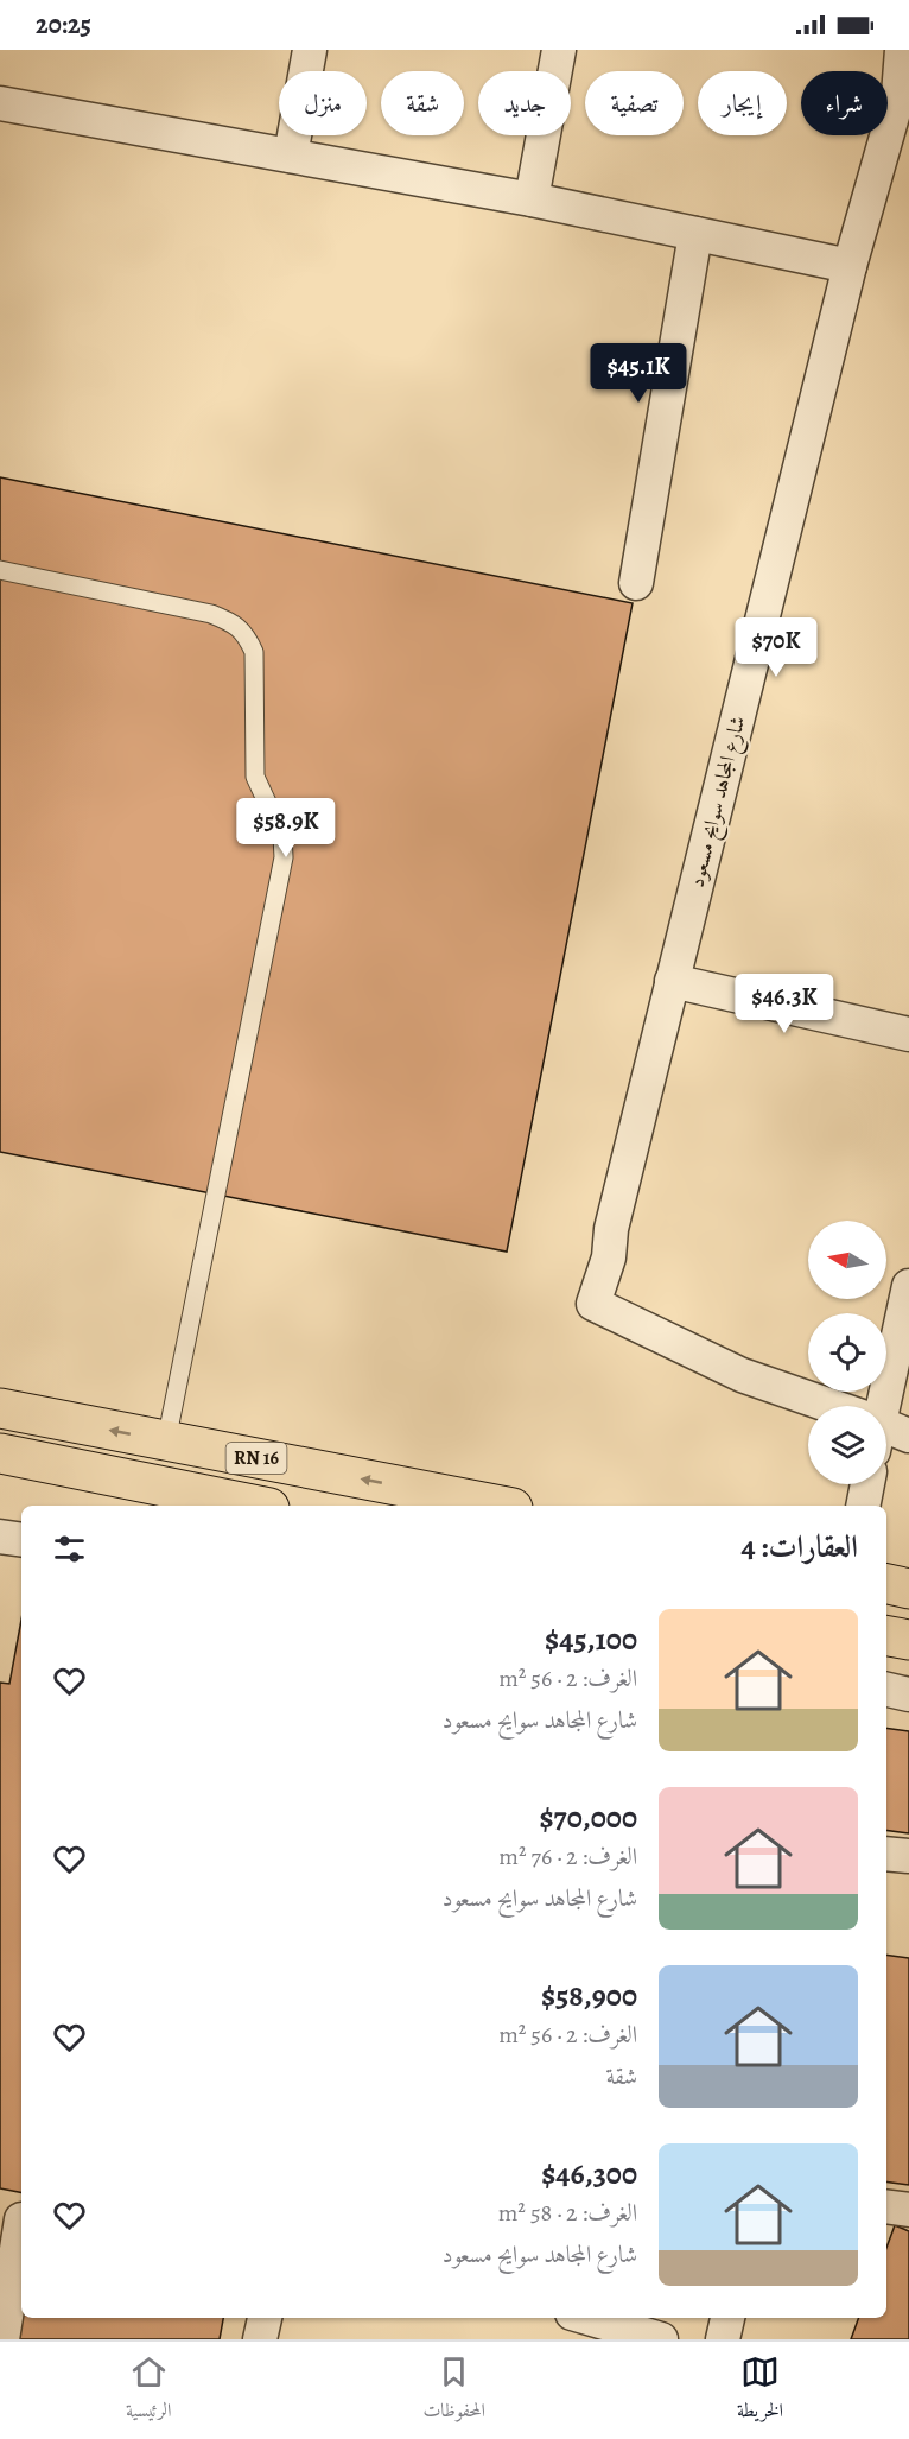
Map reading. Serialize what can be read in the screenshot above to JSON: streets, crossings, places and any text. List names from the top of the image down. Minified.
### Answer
{"streets":{"main road":["RN 16"],"street":["شارع المجاهد سوايح مسعود"]},"north":"left","page":{"status":"20:25","chip":["شراء","إيجار","تصفية","جديد","شقة","منزل"],"price":["$45.1K","$70K","$58.9K","$46.3K"],"heading":"العقارات: 4","list":[{"name":"$45,100","note":"الغرف: 2 · 56 m² · شارع المجاهد سوايح مسعود"},{"name":"$70,000","note":"الغرف: 2 · 76 m² · شارع المجاهد سوايح مسعود"},{"name":"$58,900","note":"الغرف: 2 · 56 m² · شقة"},{"name":"$46,300","note":"الغرف: 2 · 58 m² · شارع المجاهد سوايح مسعود"}],"tabs":["الخريطة","المحفوظات","الرئيسية"]}}
